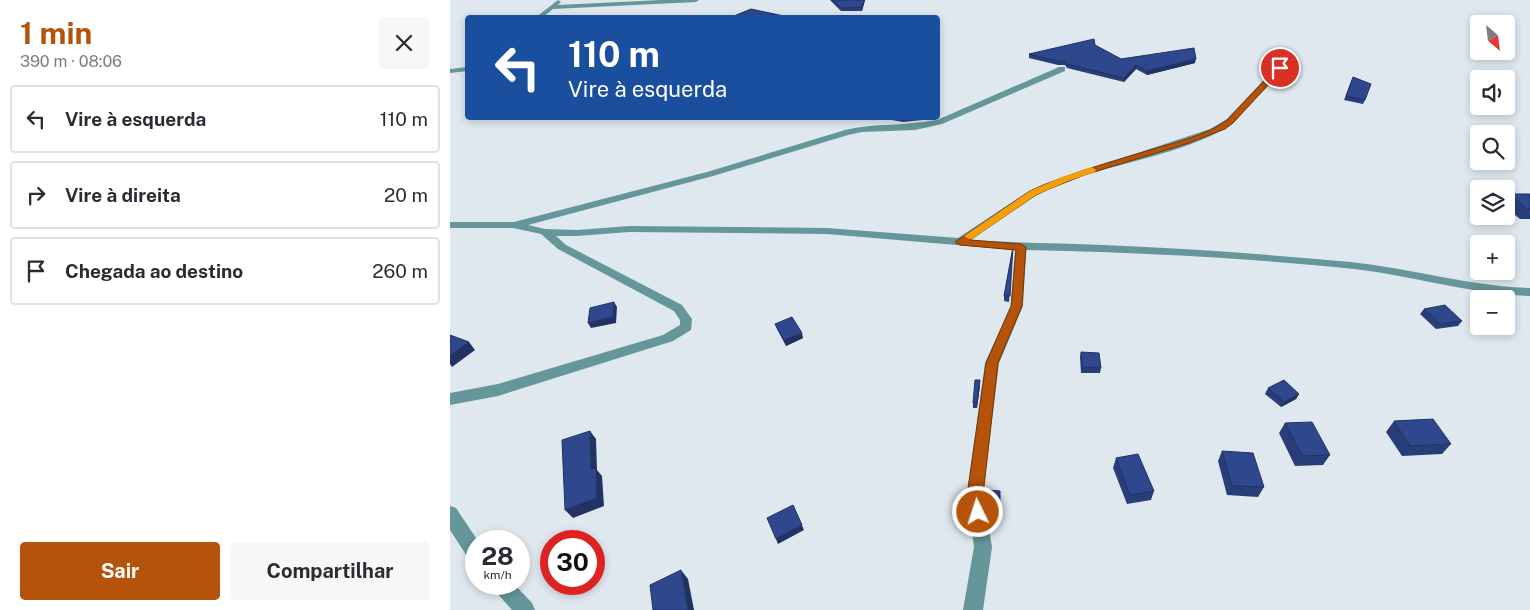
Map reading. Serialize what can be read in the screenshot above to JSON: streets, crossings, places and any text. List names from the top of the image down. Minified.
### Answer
{"north":"bottom right","page":{"heading":["1 min","390 m · 08:06"],"map_buttons":["+","−"],"turn":["110 m","Vire à esquerda"],"list":[{"name":"Vire à esquerda","value":"110 m"},{"name":"Vire à direita","value":"20 m"},{"name":"Chegada ao destino","value":"260 m"}],"speed":"28 km/h","limit":"30","buttons":["Sair","Compartilhar"]}}
